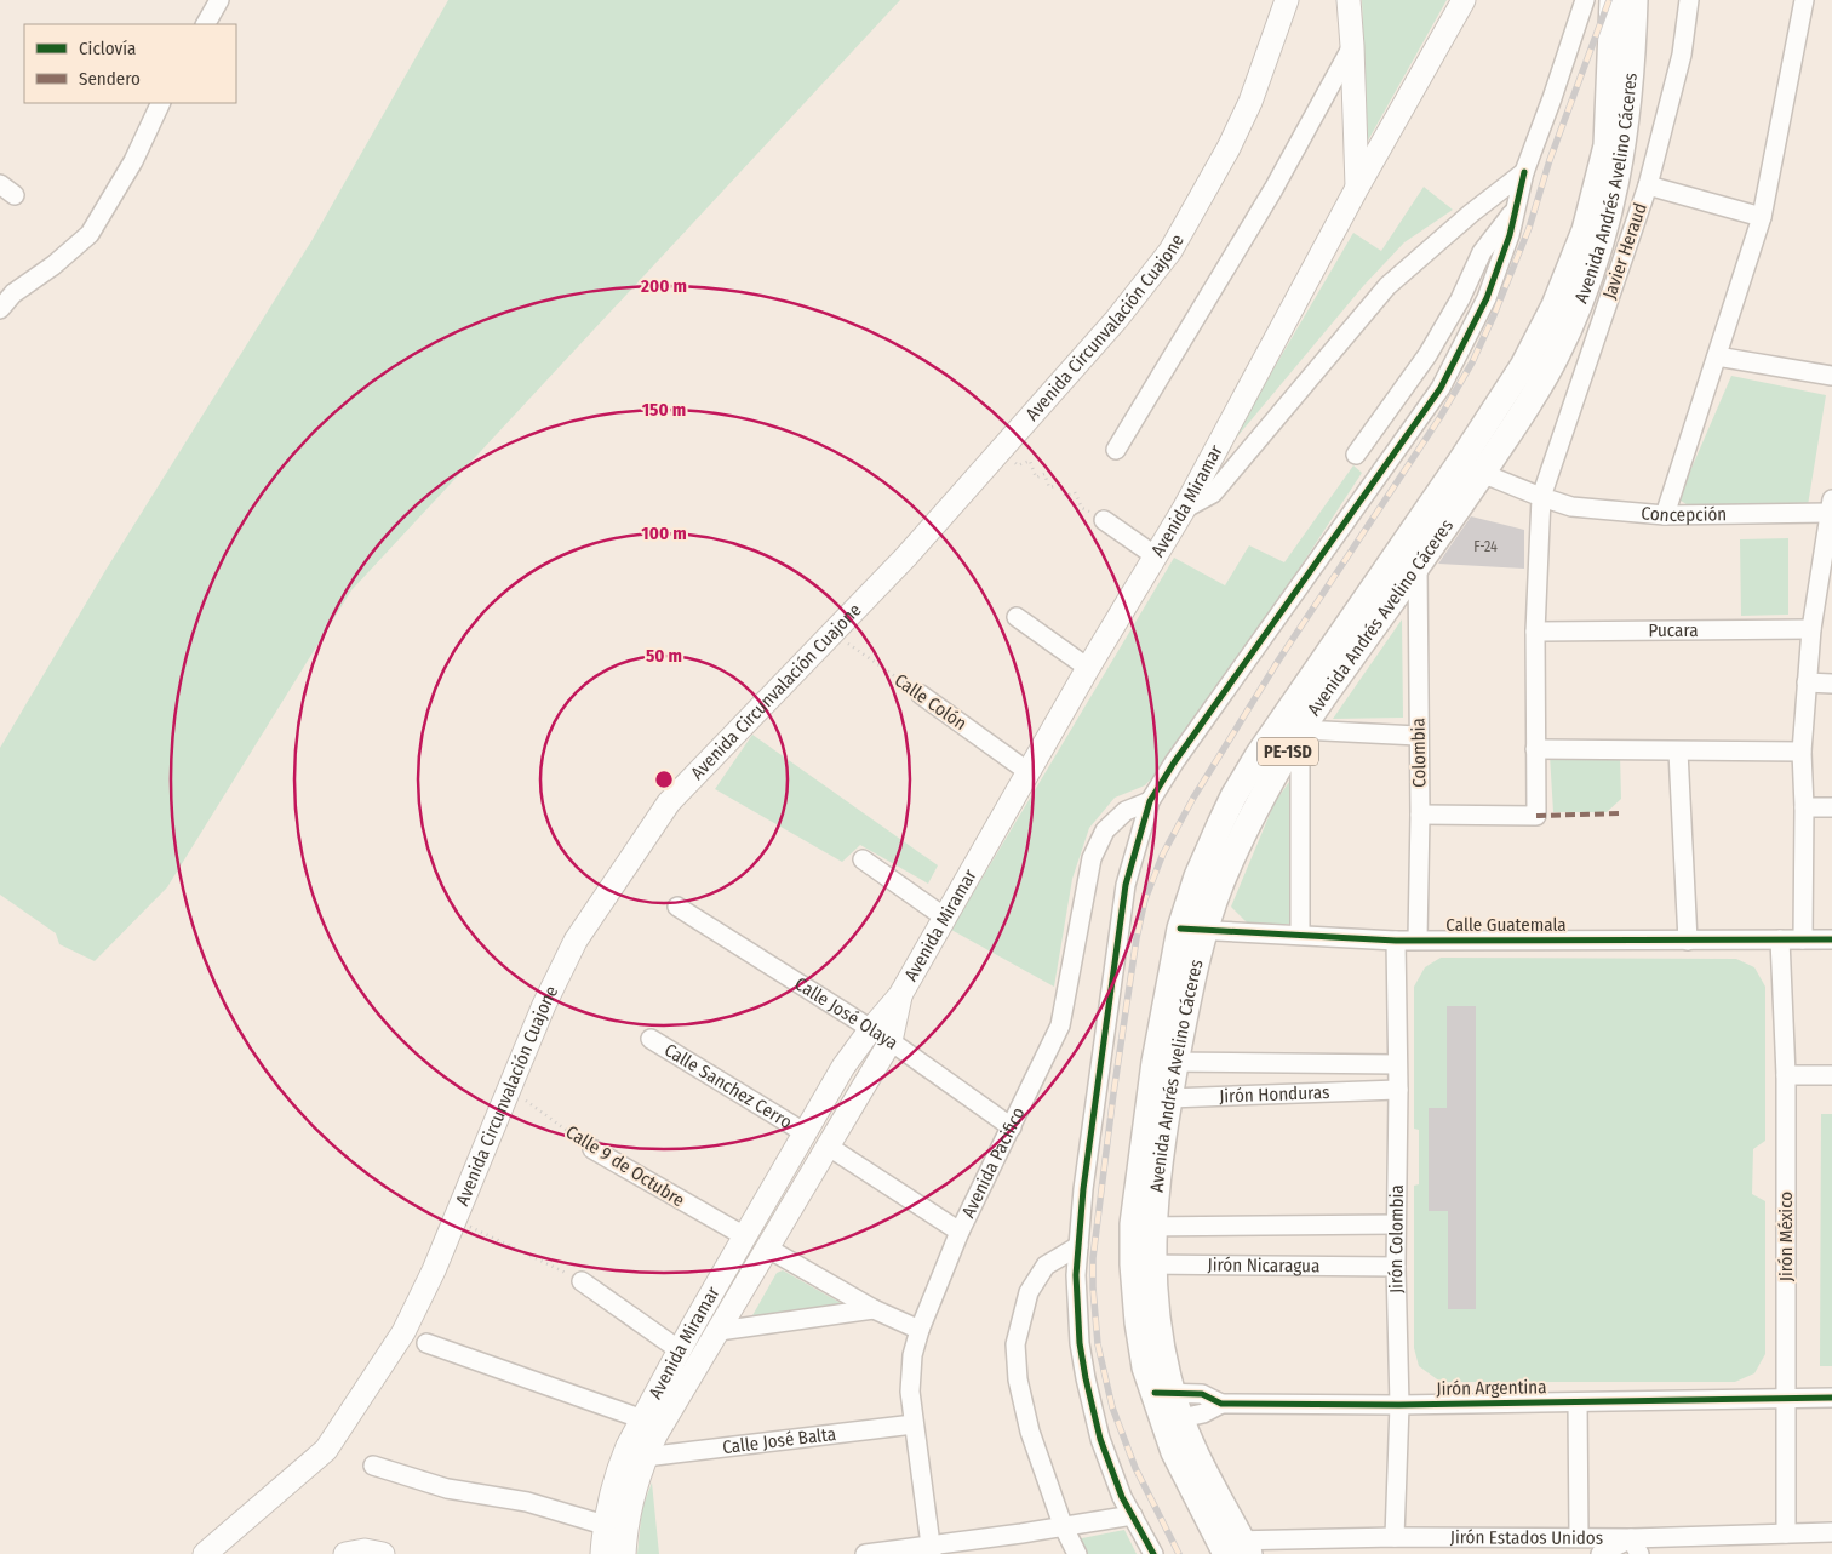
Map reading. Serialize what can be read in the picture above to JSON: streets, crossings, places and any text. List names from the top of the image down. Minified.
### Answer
{"streets":{"highway":["Avenida Andrés Avelino Cáceres","PE-1SD"],"main road":["Avenida Circunvalación Cuajone","Avenida Miramar"],"street":["Javier Heraud","Concepción","Pucara","Calle Colón","Colombia","Calle Guatemala","Calle José Olaya","Calle Sanchez Cerro","Jirón Honduras","Avenida Pacifico","Calle 9 de Octubre","Jirón México","Jirón Colombia","Jirón Nicaragua","Jirón Argentina","Calle José Balta","Jirón Estados Unidos"]},"crossings":[["Avenida Andrés Avelino Cáceres","Concepción"],["Avenida Andrés Avelino Cáceres","Colombia"],["Avenida Andrés Avelino Cáceres","Calle Guatemala"],["Avenida Andrés Avelino Cáceres","Jirón Honduras"],["Avenida Andrés Avelino Cáceres","Jirón Nicaragua"],["Avenida Andrés Avelino Cáceres","Jirón Argentina"],["Avenida Andrés Avelino Cáceres","Jirón Estados Unidos"],["Javier Heraud","Concepción"],["Javier Heraud","Pucara"],["Javier Heraud","Colombia"],["Avenida Circunvalación Cuajone","Calle Colón"],["Avenida Circunvalación Cuajone","Calle 9 de Octubre"],["Avenida Miramar","Calle Colón"],["Avenida Miramar","Calle José Olaya"],["Avenida Miramar","Calle Sanchez Cerro"],["Avenida Miramar","Calle 9 de Octubre"],["Avenida Miramar","Calle José Balta"],["Colombia","Calle Guatemala"],["Calle Guatemala","Jirón México"],["Calle Guatemala","Jirón Colombia"],["Calle José Olaya","Avenida Pacifico"],["Jirón Honduras","Jirón Colombia"],["Avenida Pacifico","Calle José Balta"],["Jirón México","Jirón Argentina"],["Jirón México","Jirón Estados Unidos"],["Jirón Colombia","Jirón Nicaragua"],["Jirón Colombia","Jirón Argentina"],["Jirón Colombia","Jirón Estados Unidos"]],"house_numbers":["F-24"],"legend":["Ciclovía","Sendero"],"rings":["200 m","150 m","100 m","50 m"]}
